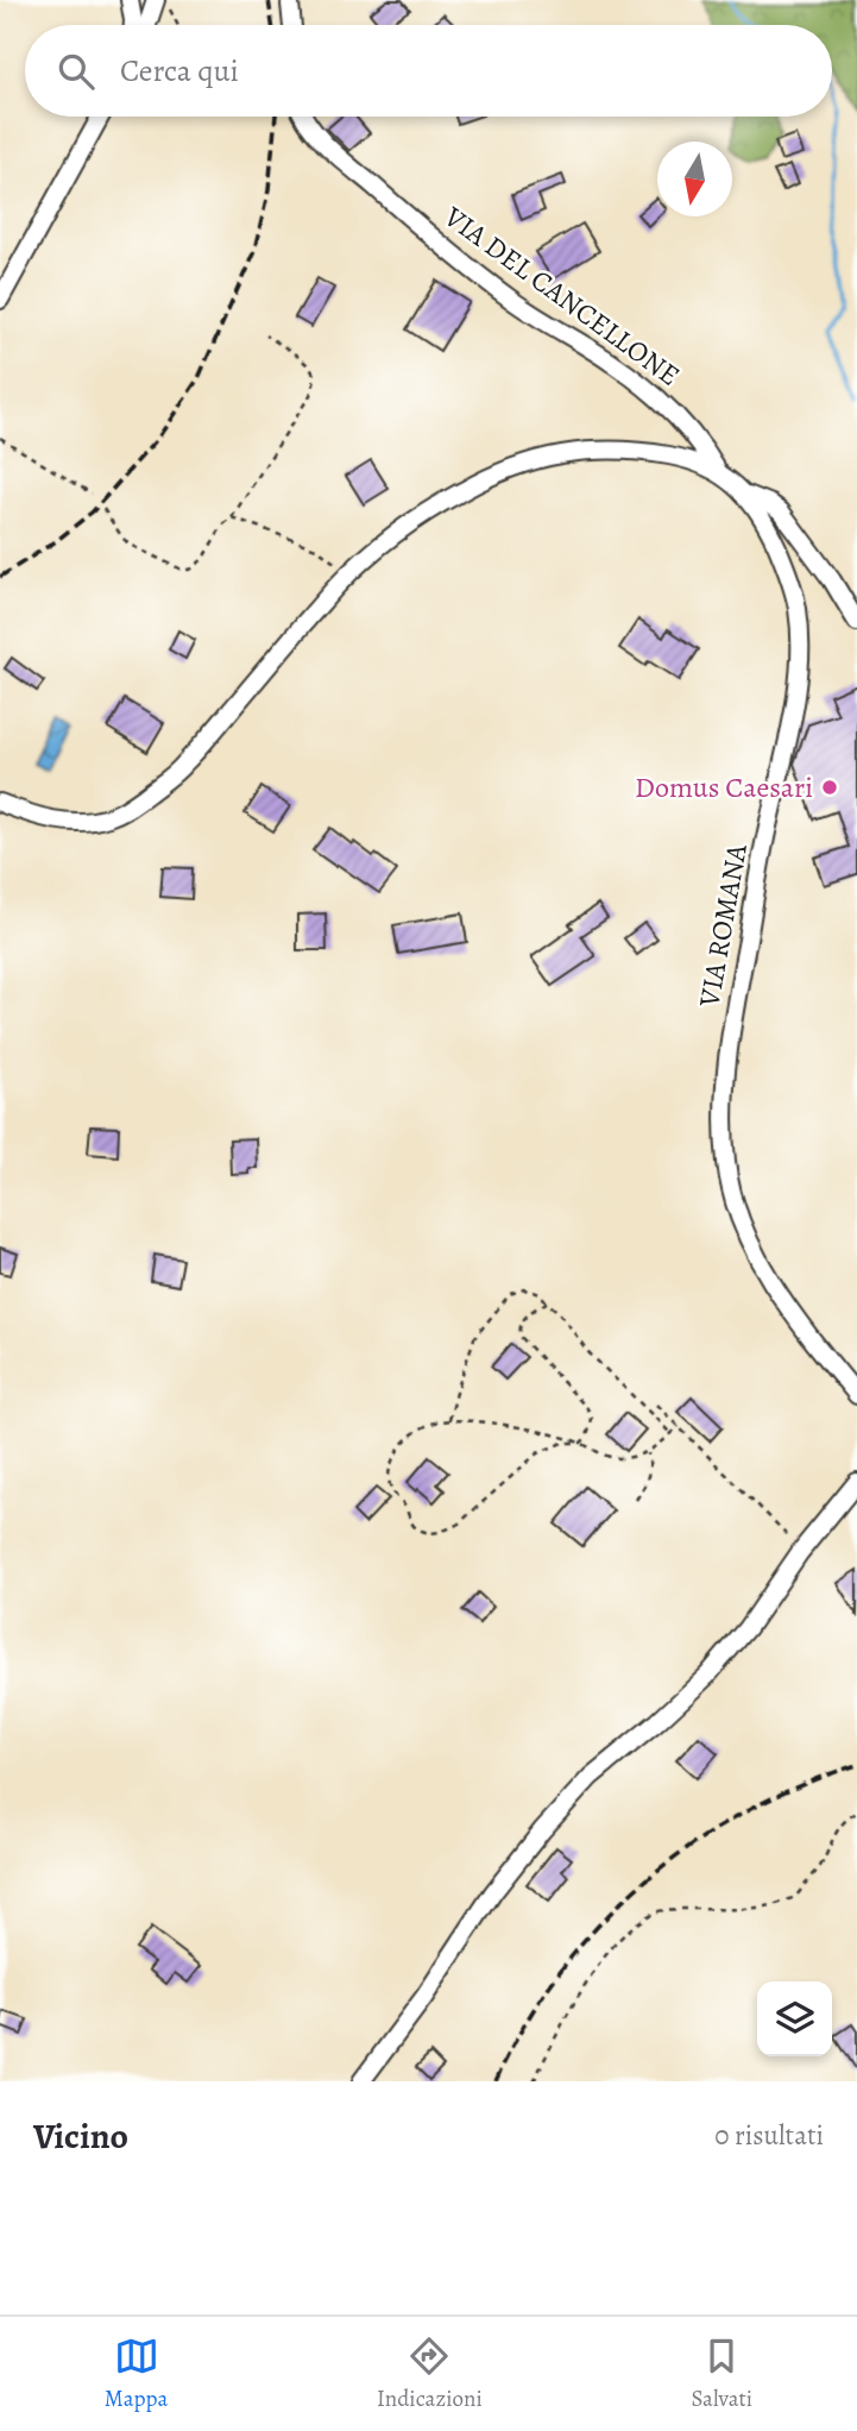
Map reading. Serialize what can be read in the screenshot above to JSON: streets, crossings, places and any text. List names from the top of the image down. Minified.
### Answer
{"streets":{"street":["VIA DEL CANCELLONE","VIA ROMANA"]},"crossings":[["VIA DEL CANCELLONE","VIA ROMANA"]],"places":["Domus Caesari"],"north":"bottom","page":{"search":"Cerca qui","heading":["Vicino","0 risultati"],"nav":["Mappa","Indicazioni","Salvati"]}}
